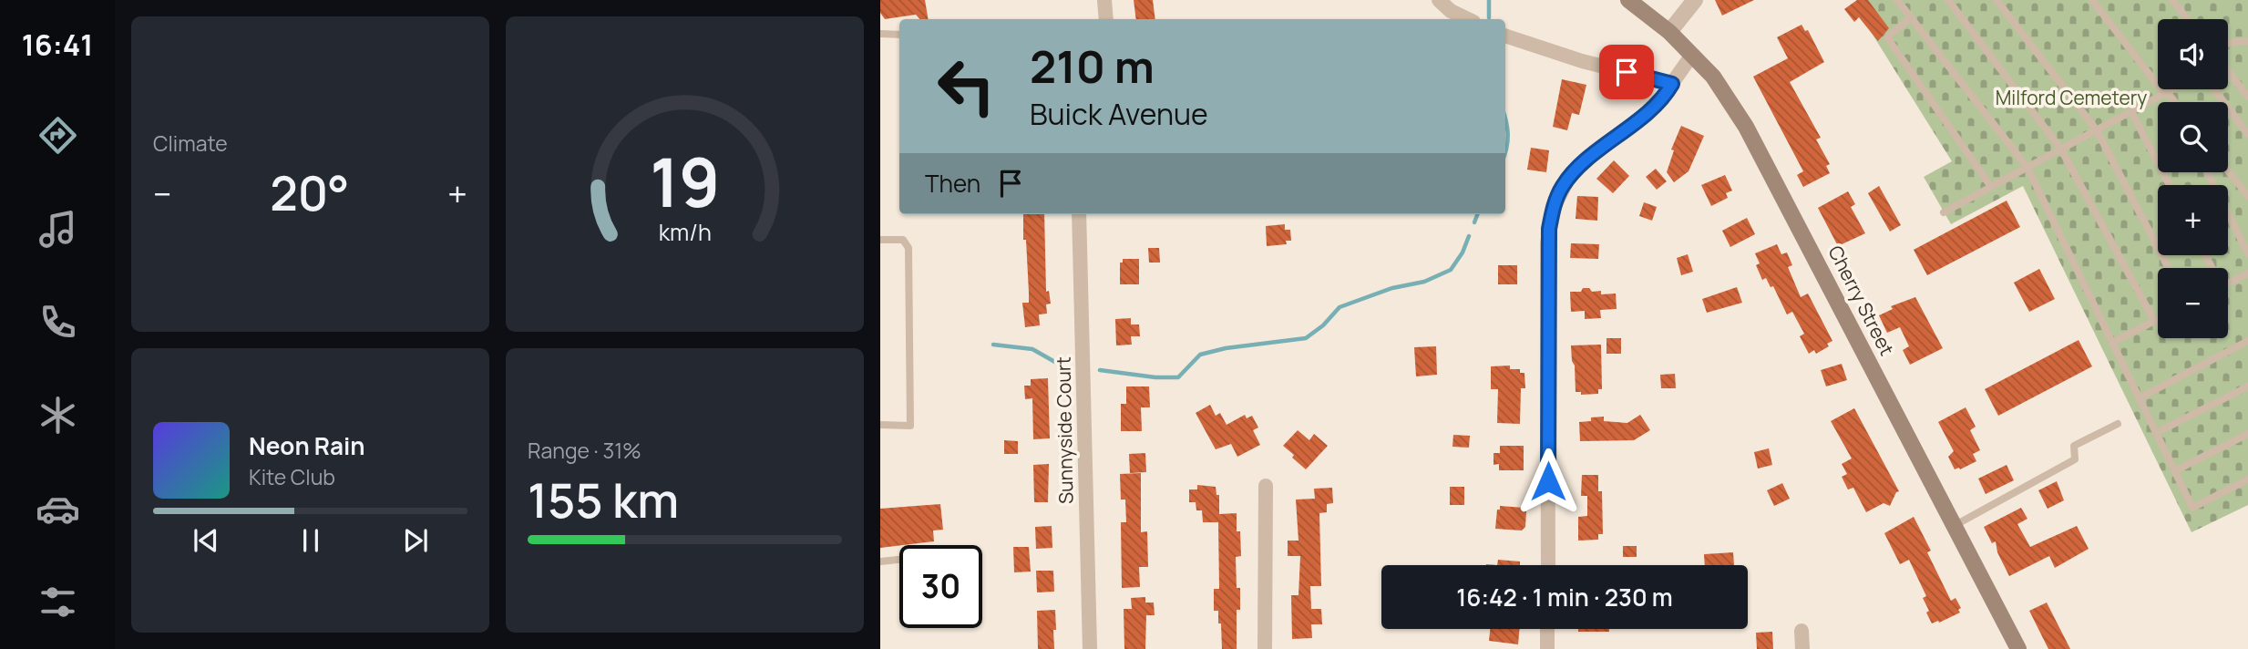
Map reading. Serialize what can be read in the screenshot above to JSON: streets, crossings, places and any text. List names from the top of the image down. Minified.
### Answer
{"streets":{"main road":["Cherry Street"],"street":["Sunnyside Court"]},"parks":["Milford Cemetery"],"page":{"tabs":"16:41","tile":["Climate",["Range · 31%","155 km"]],"map_buttons":["+","−"],"turn":["210 m","Buick Avenue"],"then":"Then","heat":["−","20°","+"],"song":["Neon Rain","Kite Club"],"limit":"30","trip":"16:42 · 1 min · 230 m","gauge":["19","km/h"]}}
